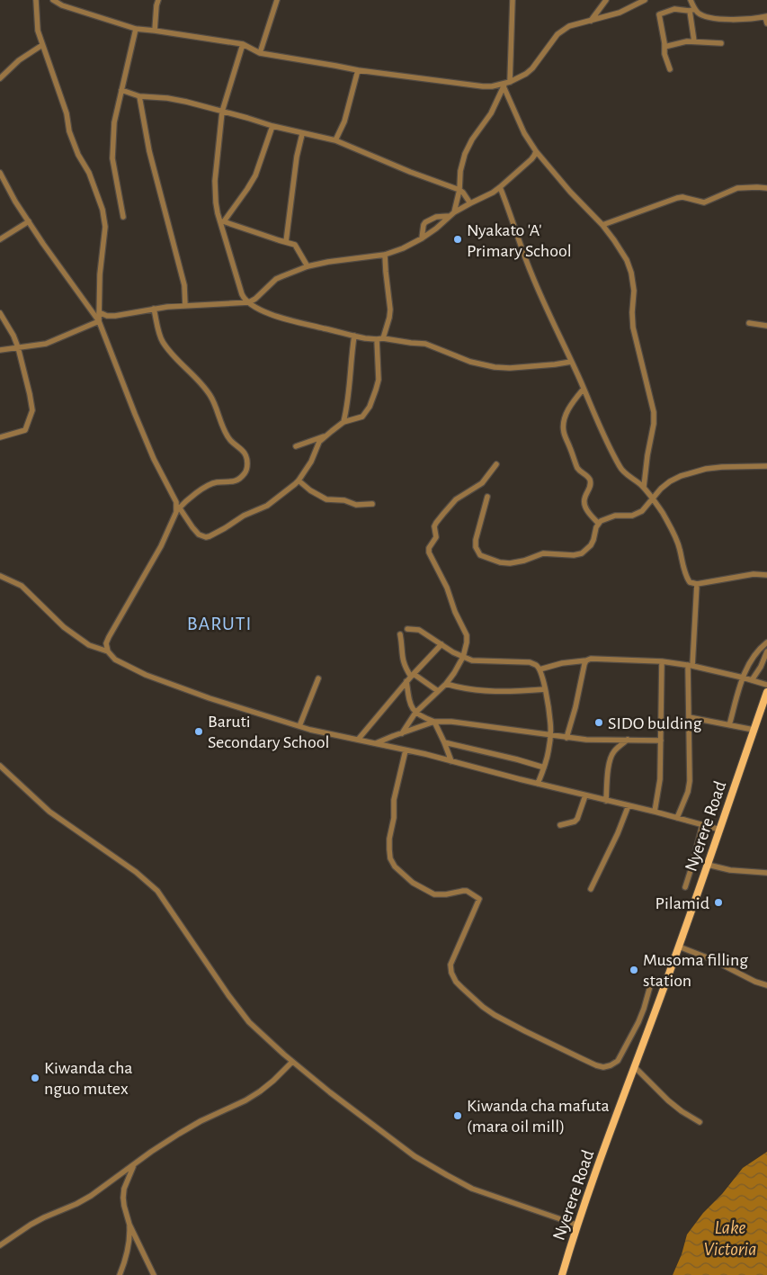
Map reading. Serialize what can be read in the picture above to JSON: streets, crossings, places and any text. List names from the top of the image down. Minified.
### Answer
{"streets":{"main road":["Nyerere Road"]},"districts":["BARUTI"],"water":["Lake Victoria"],"places":["Nyakato 'A' Primary School","SIDO bulding","Baruti Secondary School","Pilamid","Musoma filling station","Kiwanda cha nguo mutex","Kiwanda cha mafuta (mara oil mill)"]}
